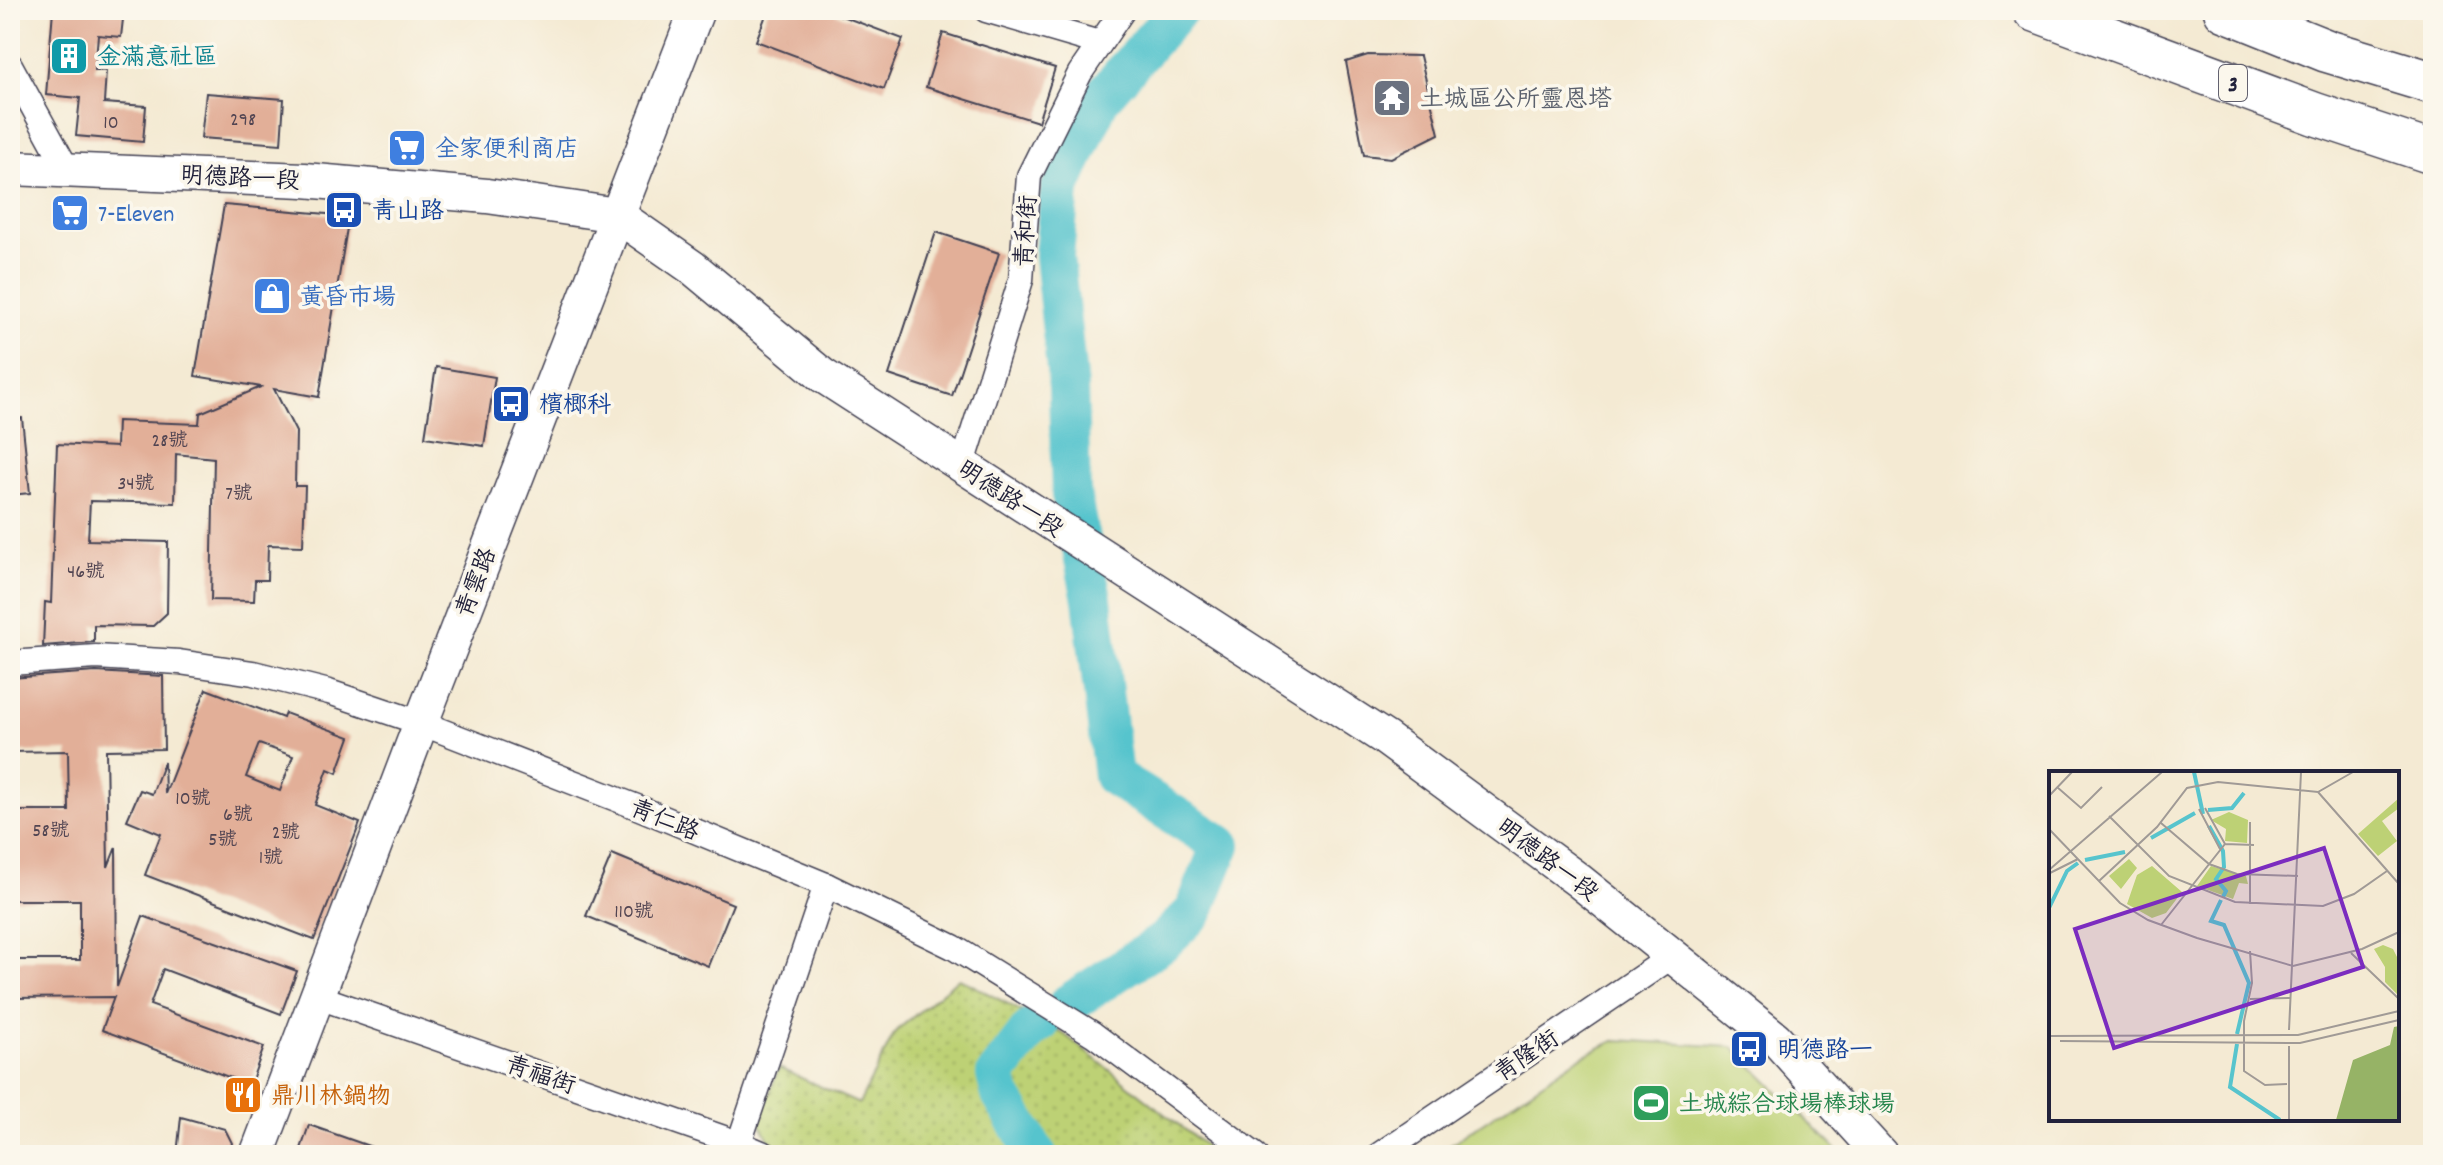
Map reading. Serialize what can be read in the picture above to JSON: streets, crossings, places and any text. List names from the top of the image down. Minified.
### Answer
{"streets":{"highway":["3"],"street":["明德路一段","青和街","青雲路","青仁路","青隆街","青福街"]},"crossings":[["明德路一段","青和街"],["明德路一段","青雲路"],["明德路一段","青隆街"],["青雲路","青仁路"],["青雲路","青福街"]],"places":{"building":["金滿意社區"],"temple":["土城區公所靈恩塔"],"supermarket":["全家便利商店","7-Eleven"],"bus stop":["青山路","檳榔科","明德路一"],"shop":["黃昏市場"],"restaurant":["鼎川林鍋物"],"sports":["土城綜合球場棒球場"]},"house_numbers":["298","10","28號","34號","7號","46號","10號","6號","58號","2號","5號","1號","110號"]}
